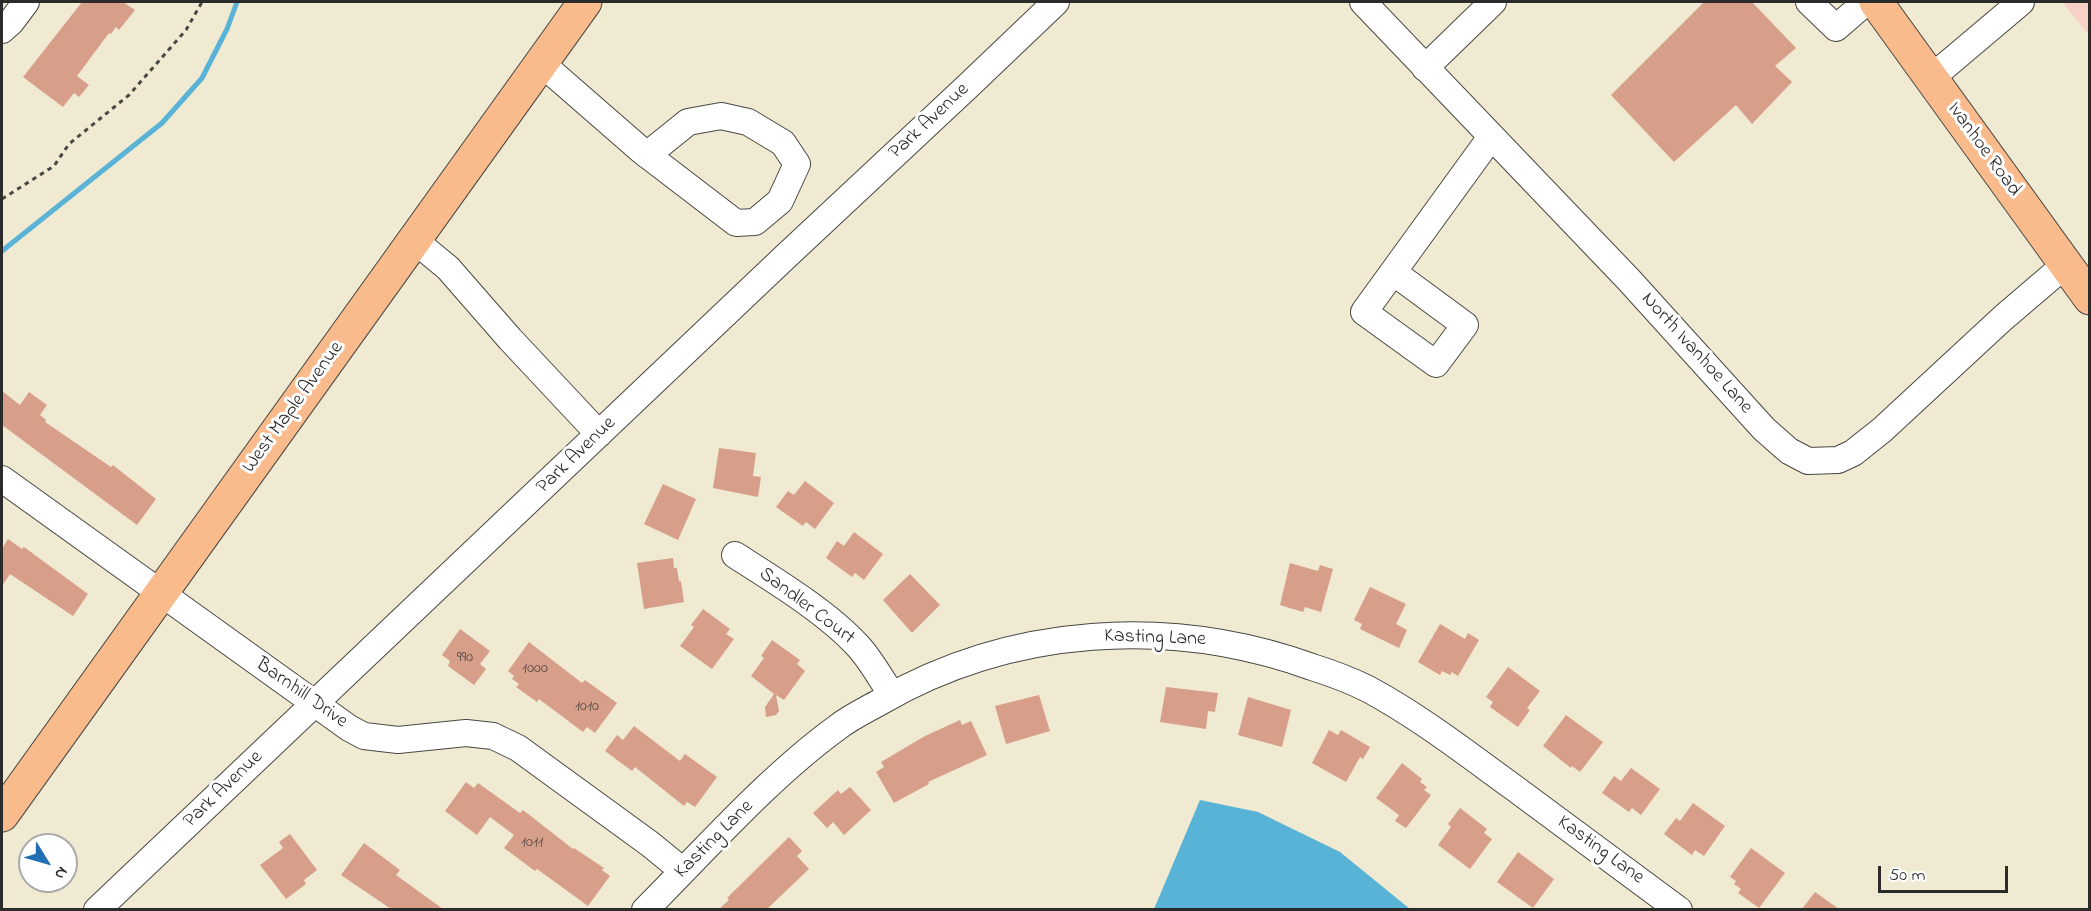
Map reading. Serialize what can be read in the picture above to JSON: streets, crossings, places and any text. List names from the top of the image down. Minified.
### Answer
{"streets":{"main road":["Ivanhoe Road","West Maple Avenue"],"street":["Park Avenue","North Ivanhoe Lane","Sandler Court","Kasting Lane","Barnhill Drive"]},"crossings":[["Park Avenue","Barnhill Drive"],["Ivanhoe Road","North Ivanhoe Lane"],["West Maple Avenue","Barnhill Drive"],["Sandler Court","Kasting Lane"],["Kasting Lane","Barnhill Drive"]],"house_numbers":["990","1000","1010","1011"],"scale_bar":"50 m","north":"bottom right"}
